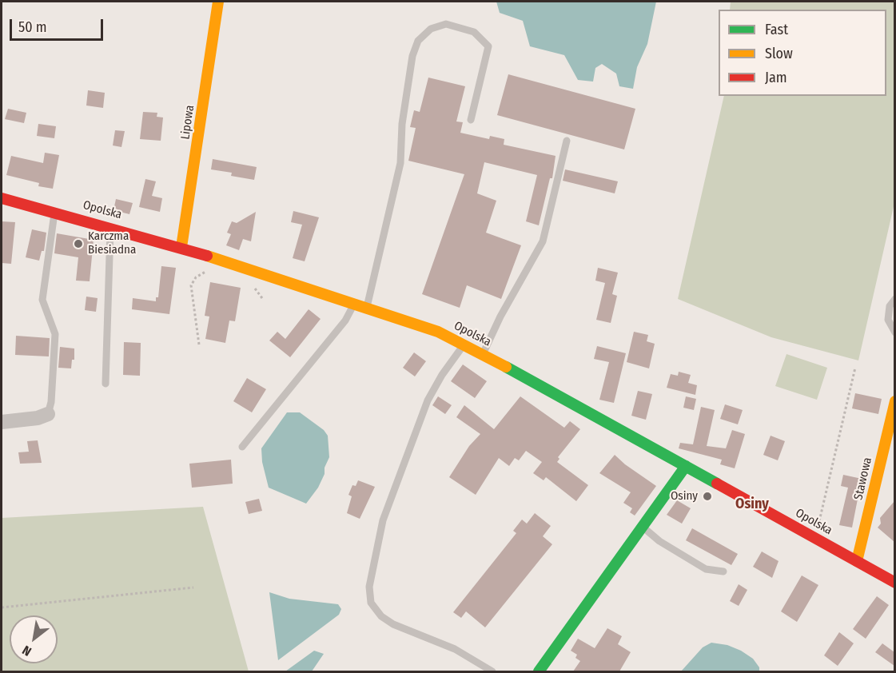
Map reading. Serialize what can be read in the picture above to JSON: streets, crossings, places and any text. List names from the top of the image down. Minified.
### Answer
{"streets":{"street":["Lipowa","Opolska","Stawowa"]},"crossings":[["Lipowa","Opolska"],["Opolska","Stawowa"]],"districts":["Osiny"],"places":["Karczma Biesiadna","Osiny"],"legend":["Fast","Slow","Jam"],"scale_bar":"50 m","north":"bottom left"}
